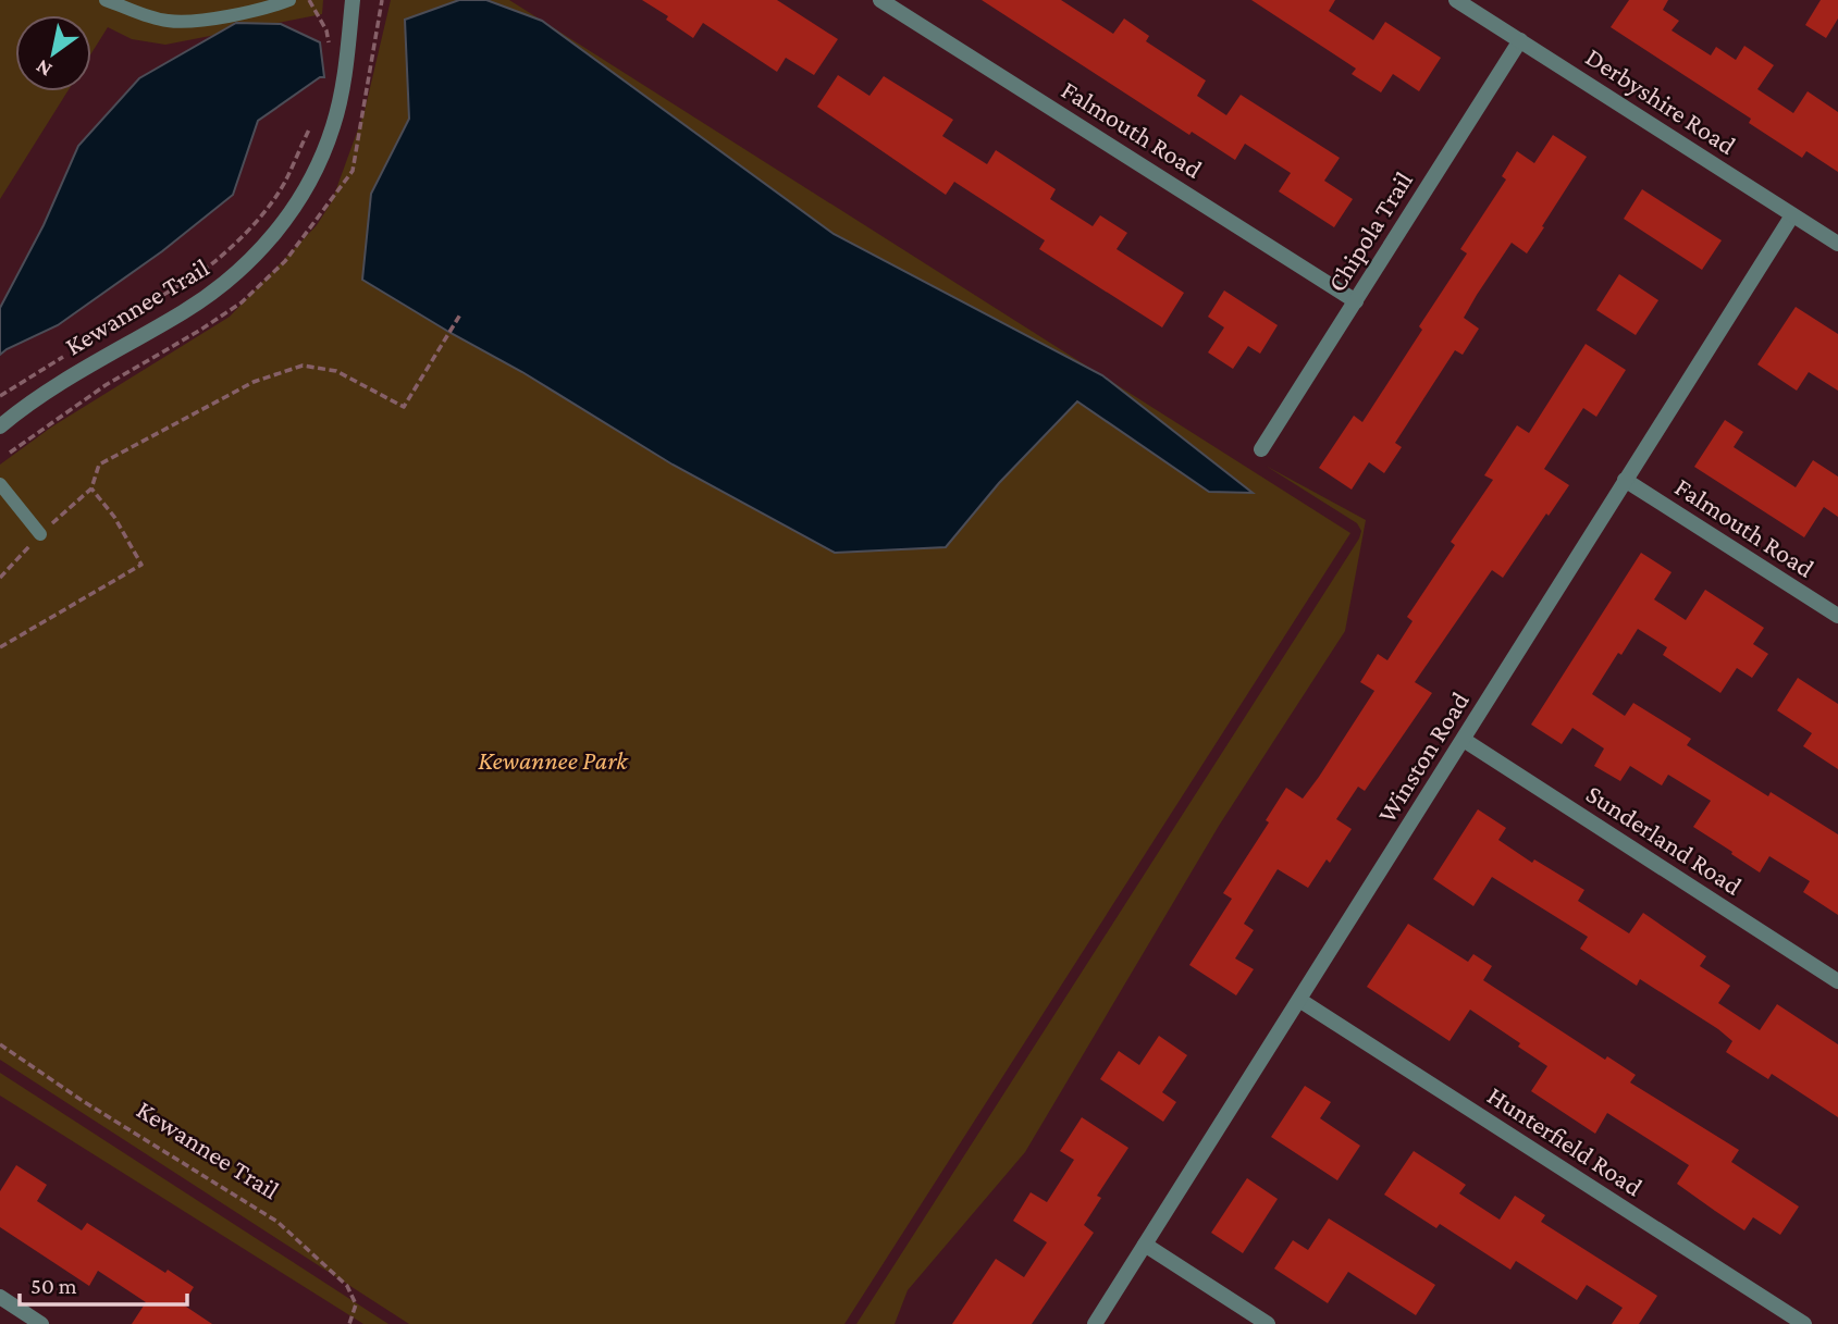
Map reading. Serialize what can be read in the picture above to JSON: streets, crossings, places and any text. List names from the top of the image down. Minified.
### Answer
{"streets":{"street":["Derbyshire Road","Falmouth Road","Chipola Trail","Kewannee Trail","Winston Road","Sunderland Road","Hunterfield Road"]},"crossings":[["Derbyshire Road","Chipola Trail"],["Derbyshire Road","Winston Road"],["Falmouth Road","Chipola Trail"],["Falmouth Road","Winston Road"],["Winston Road","Sunderland Road"],["Winston Road","Hunterfield Road"]],"parks":["Kewannee Park"],"scale_bar":"50 m","north":"bottom left"}
